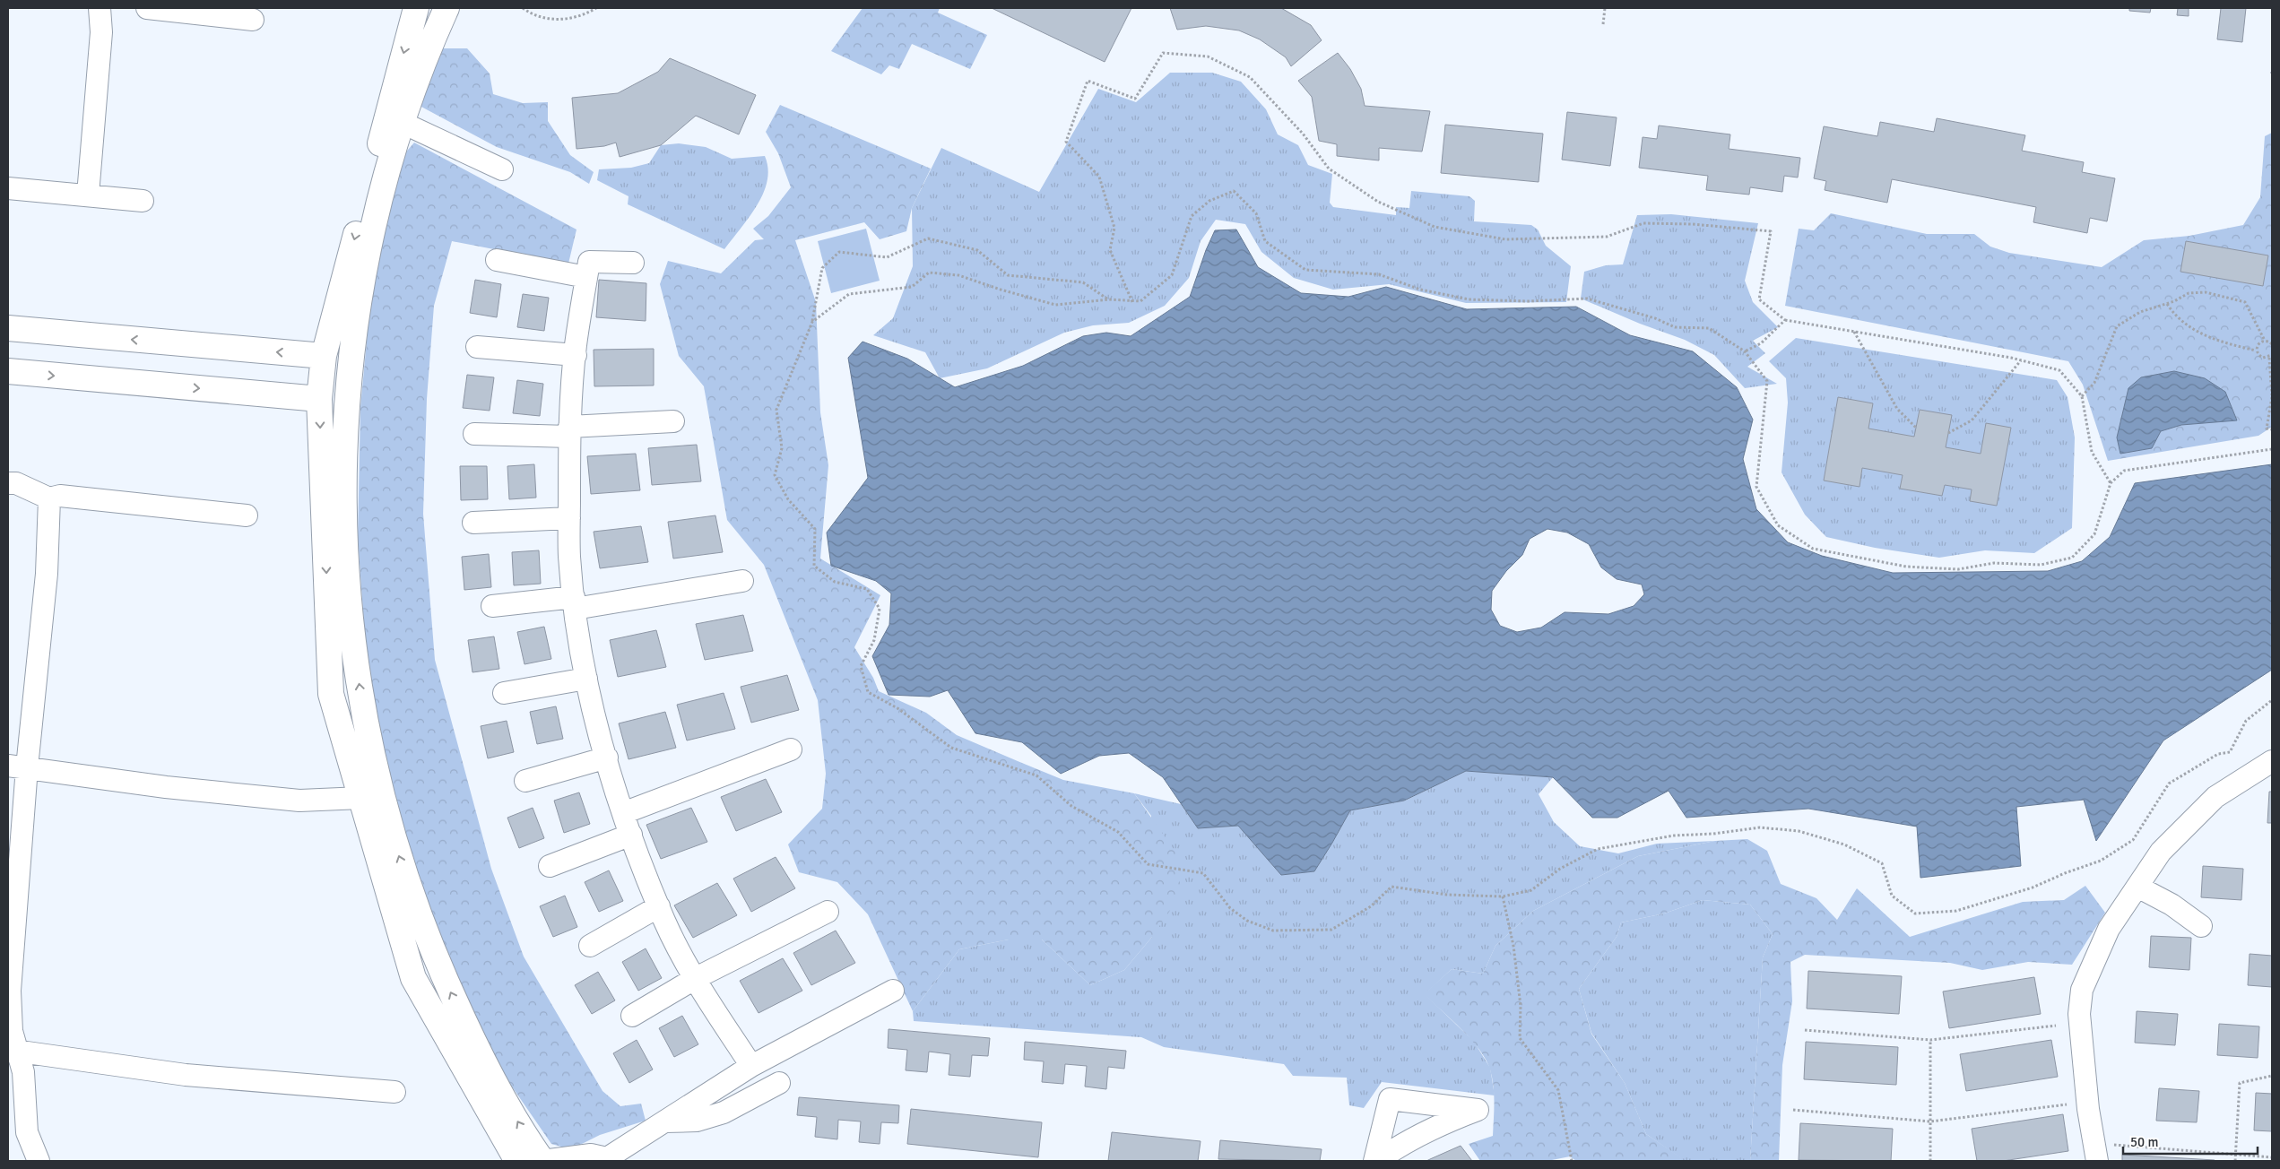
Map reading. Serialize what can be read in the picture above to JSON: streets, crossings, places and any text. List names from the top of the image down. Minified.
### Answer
{"scale_bar":"50 m"}
